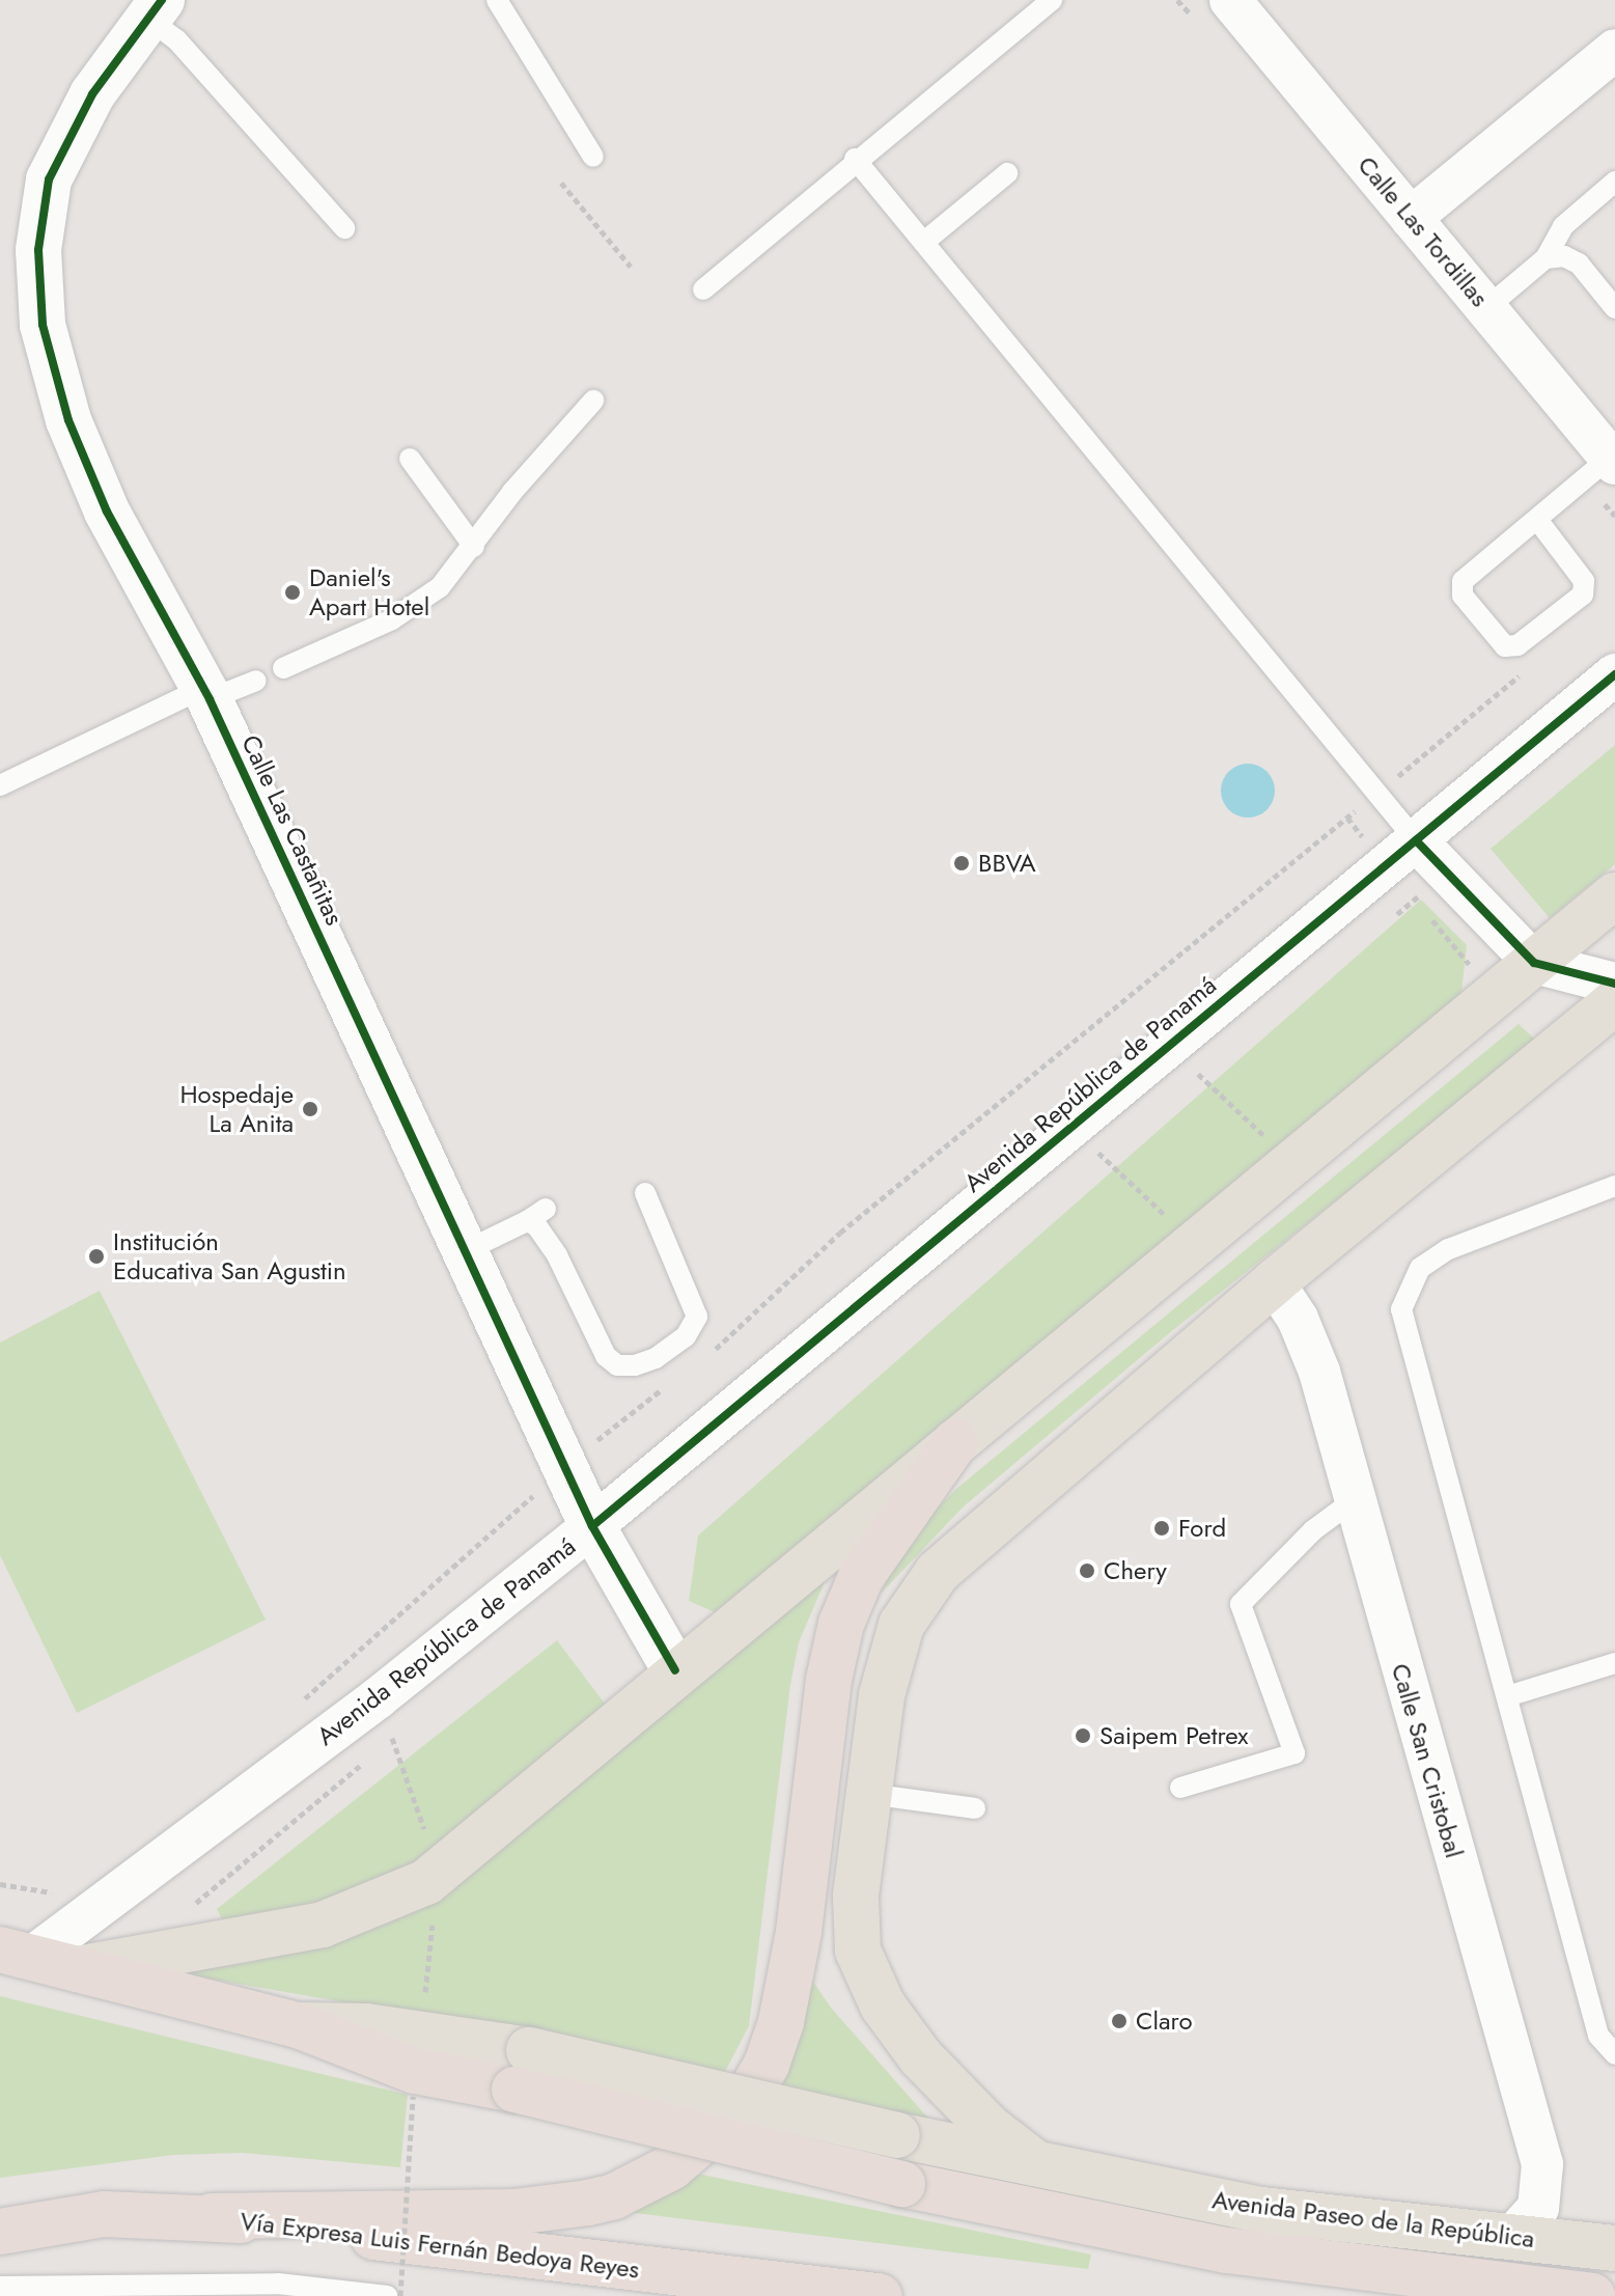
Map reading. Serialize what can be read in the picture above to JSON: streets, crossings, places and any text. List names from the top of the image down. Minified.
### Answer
{"streets":{"highway":["Vía Expresa Luis Fernán Bedoya Reyes"],"main road":["Avenida Paseo de la República"],"street":["Calle Las Tordillas","Calle Las Castañitas","Avenida República de Panamá","Calle San Cristobal"]},"crossings":[["Calle Las Castañitas","Avenida República de Panamá"],["Calle San Cristobal","Avenida Paseo de la República"]],"places":["Daniel's Apart Hotel","BBVA","Hospedaje La Anita","Institución Educativa San Agustin","Ford","Chery","Saipem Petrex","Claro"]}
